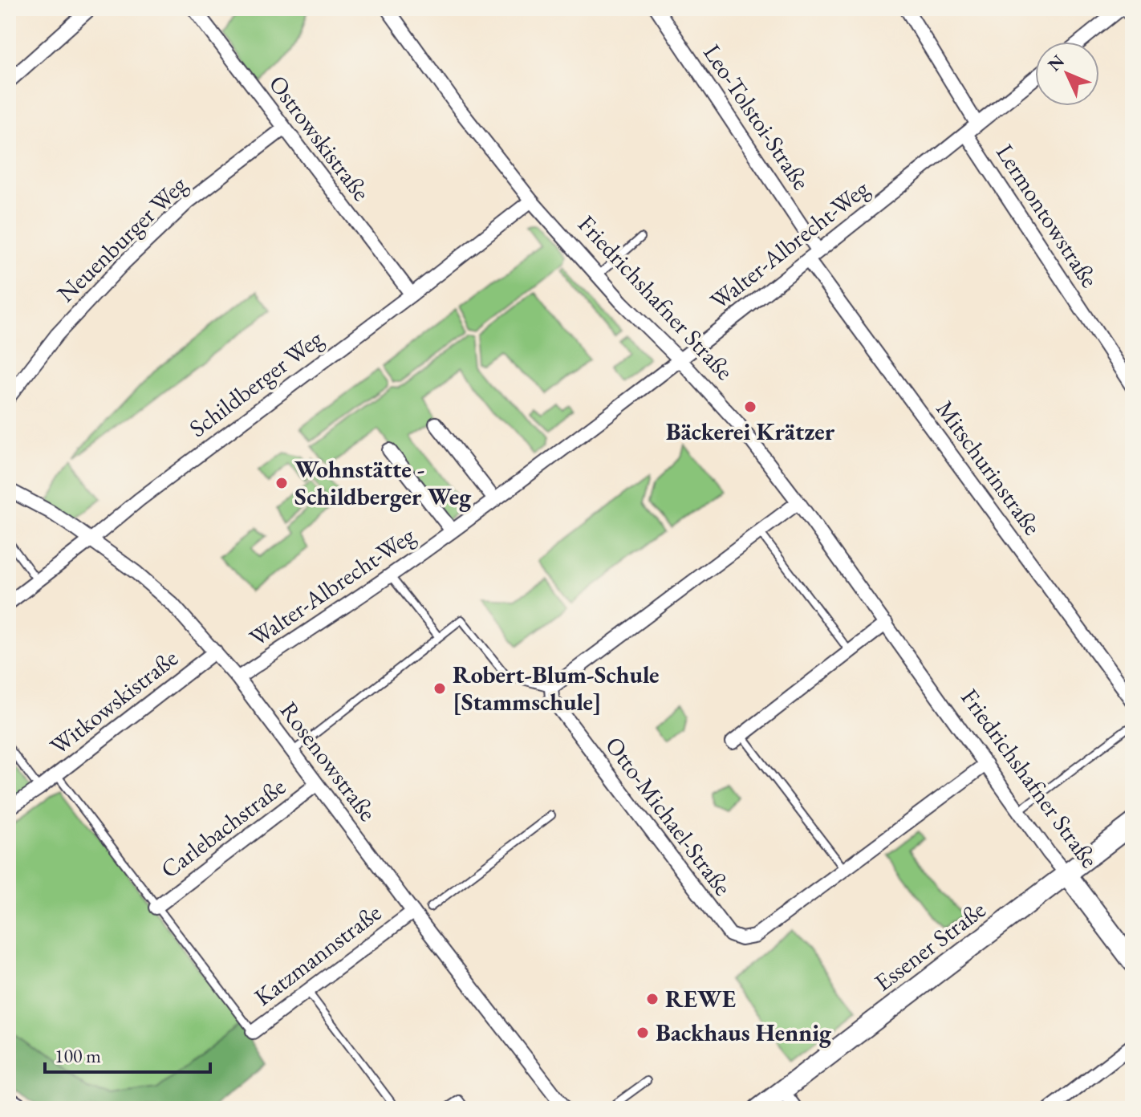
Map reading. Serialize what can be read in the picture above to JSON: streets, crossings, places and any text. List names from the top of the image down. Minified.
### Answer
{"streets":{"main road":["Friedrichshafner Straße","Essener Straße"],"street":["Leo-Tolstoi-Straße","Ostrowskistraße","Lermontowstraße","Neuenburger Weg","Walter-Albrecht-Weg","Schildberger Weg","Mitschurinstraße","Witkowskistraße","Rosenowstraße","Otto-Michael-Straße","Carlebachstraße","Katzmannstraße"]},"crossings":[["Leo-Tolstoi-Straße","Walter-Albrecht-Weg"],["Leo-Tolstoi-Straße","Mitschurinstraße"],["Ostrowskistraße","Neuenburger Weg"],["Ostrowskistraße","Schildberger Weg"],["Lermontowstraße","Walter-Albrecht-Weg"],["Walter-Albrecht-Weg","Friedrichshafner Straße"],["Walter-Albrecht-Weg","Mitschurinstraße"],["Walter-Albrecht-Weg","Rosenowstraße"],["Friedrichshafner Straße","Schildberger Weg"],["Friedrichshafner Straße","Otto-Michael-Straße"],["Friedrichshafner Straße","Essener Straße"],["Schildberger Weg","Rosenowstraße"],["Witkowskistraße","Rosenowstraße"],["Witkowskistraße","Katzmannstraße"],["Rosenowstraße","Carlebachstraße"],["Rosenowstraße","Katzmannstraße"],["Carlebachstraße","Katzmannstraße"]],"places":["Bäckerei Krätzer","Wohnstätte - Schildberger Weg","Robert-Blum-Schule [Stammschule]","REWE","Backhaus Hennig"],"scale_bar":"100 m","north":"top left"}
